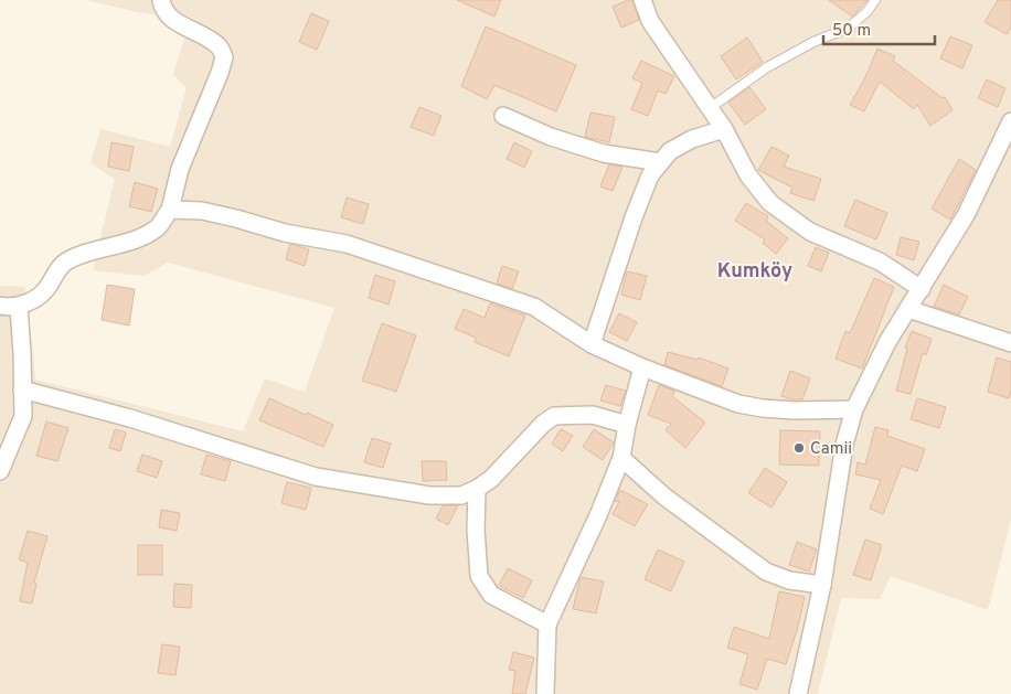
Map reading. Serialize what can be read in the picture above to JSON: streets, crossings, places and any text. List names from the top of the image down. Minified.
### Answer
{"districts":["Kumköy"],"places":["Camii"],"scale_bar":"50 m"}
